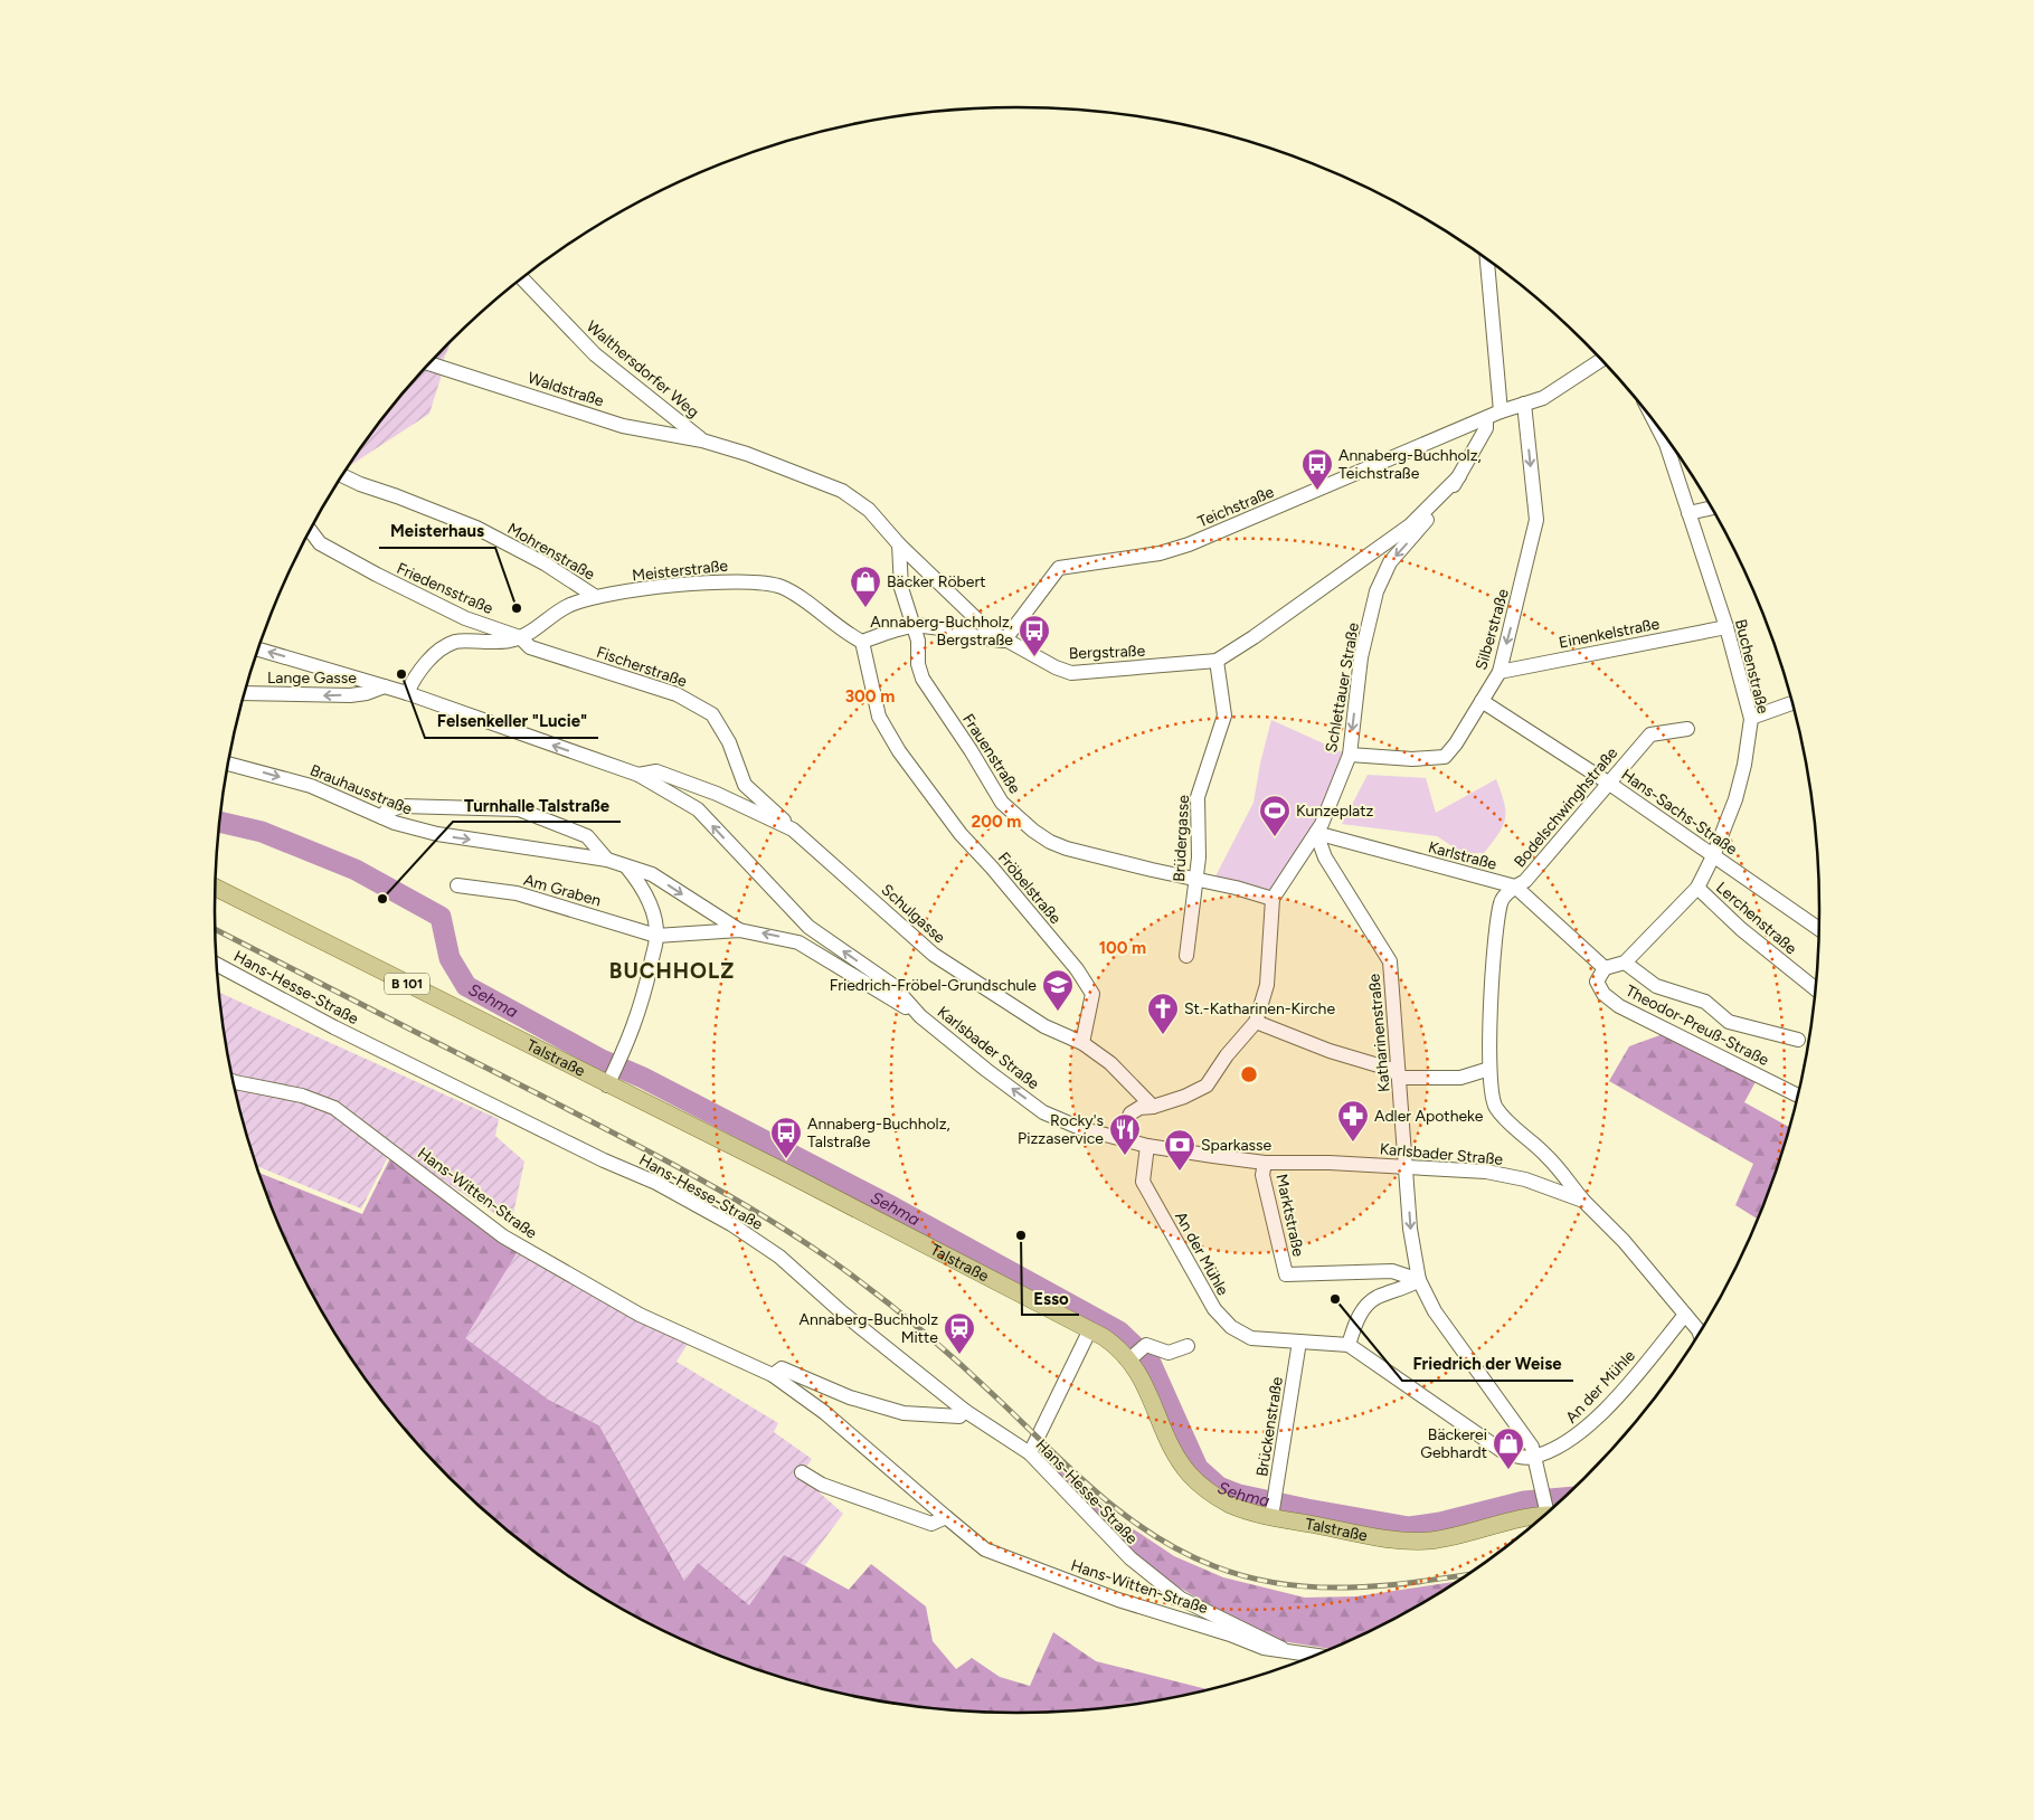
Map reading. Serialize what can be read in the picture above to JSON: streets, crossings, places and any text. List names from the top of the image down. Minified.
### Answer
{"streets":{"main road":["B 101","Talstraße"],"street":["Walthersdorfer Weg","Waldstraße","Teichstraße","Mohrenstraße","Meisterstraße","Friedensstraße","Silberstraße","Einenkelstraße","Bergstraße","Fischerstraße","Buchenstraße","Lange Gasse","Schlettauer Straße","Frauenstraße","Brauhausstraße","Bodelschwinghstraße","Hans-Sachs-Straße","Brüdergasse","Karlstraße","Fröbelstraße","Am Graben","Schulgasse","Lerchenstraße","Hans-Hesse-Straße","Theodor-Preuß-Straße","Katharinenstraße","Karlsbader Straße","Hans-Witten-Straße","Marktstraße","An der Mühle","Brückenstraße"]},"crossings":[["Walthersdorfer Weg","Waldstraße"],["Walthersdorfer Weg","Bergstraße"],["Waldstraße","Bergstraße"],["Teichstraße","Silberstraße"],["Teichstraße","Bergstraße"],["Teichstraße","Schlettauer Straße"],["Mohrenstraße","Meisterstraße"],["Meisterstraße","Friedensstraße"],["Meisterstraße","Fischerstraße"],["Meisterstraße","Fröbelstraße"],["Meisterstraße","Karlsbader Straße"],["Friedensstraße","Fischerstraße"],["Silberstraße","Einenkelstraße"],["Silberstraße","Schlettauer Straße"],["Silberstraße","Hans-Sachs-Straße"],["Einenkelstraße","Buchenstraße"],["Bergstraße","Schlettauer Straße"],["Bergstraße","Frauenstraße"],["Bergstraße","Brüdergasse"],["Fischerstraße","Schulgasse"],["Buchenstraße","Hans-Sachs-Straße"],["Buchenstraße","Karlstraße"],["Buchenstraße","Lerchenstraße"],["Buchenstraße","Theodor-Preuß-Straße"],["Lange Gasse","Karlsbader Straße"],["Schlettauer Straße","Frauenstraße"],["Schlettauer Straße","Karlstraße"],["Schlettauer Straße","Katharinenstraße"],["Frauenstraße","Brüdergasse"],["Bodelschwinghstraße","Hans-Sachs-Straße"],["Bodelschwinghstraße","Karlstraße"],["Bodelschwinghstraße","Karlsbader Straße"],["Karlstraße","Theodor-Preuß-Straße"],["Karlstraße","Katharinenstraße"],["Fröbelstraße","Schulgasse"],["Schulgasse","Karlsbader Straße"],["Hans-Hesse-Straße","Hans-Witten-Straße"],["Katharinenstraße","Karlsbader Straße"],["Katharinenstraße","Marktstraße"],["Katharinenstraße","An der Mühle"],["Karlsbader Straße","Marktstraße"],["Karlsbader Straße","An der Mühle"],["Talstraße","Brückenstraße"],["An der Mühle","Brückenstraße"]],"one_way":["Silberstraße","Schlettauer Straße","Karlsbader Straße"],"districts":["BUCHHOLZ"],"water":["Sehma"],"places":{"bus stop":["Annaberg-Buchholz, Teichstraße","Annaberg-Buchholz, Bergstraße","Annaberg-Buchholz, Talstraße"],"other":["Meisterhaus","Felsenkeller \"Lucie\"","Turnhalle Talstraße","Esso","Friedrich der Weise"],"shop":["Bäcker Röbert","Bäckerei Gebhardt"],"sports":["Kunzeplatz"],"school or university":["Friedrich-Fröbel-Grundschule"],"church":["St.-Katharinen-Kirche"],"pharmacy":["Adler Apotheke"],"restaurant":["Rocky's Pizzaservice"],"bank":["Sparkasse"],"station":["Annaberg-Buchholz Mitte"]},"rings":["300 m","200 m","100 m"]}
